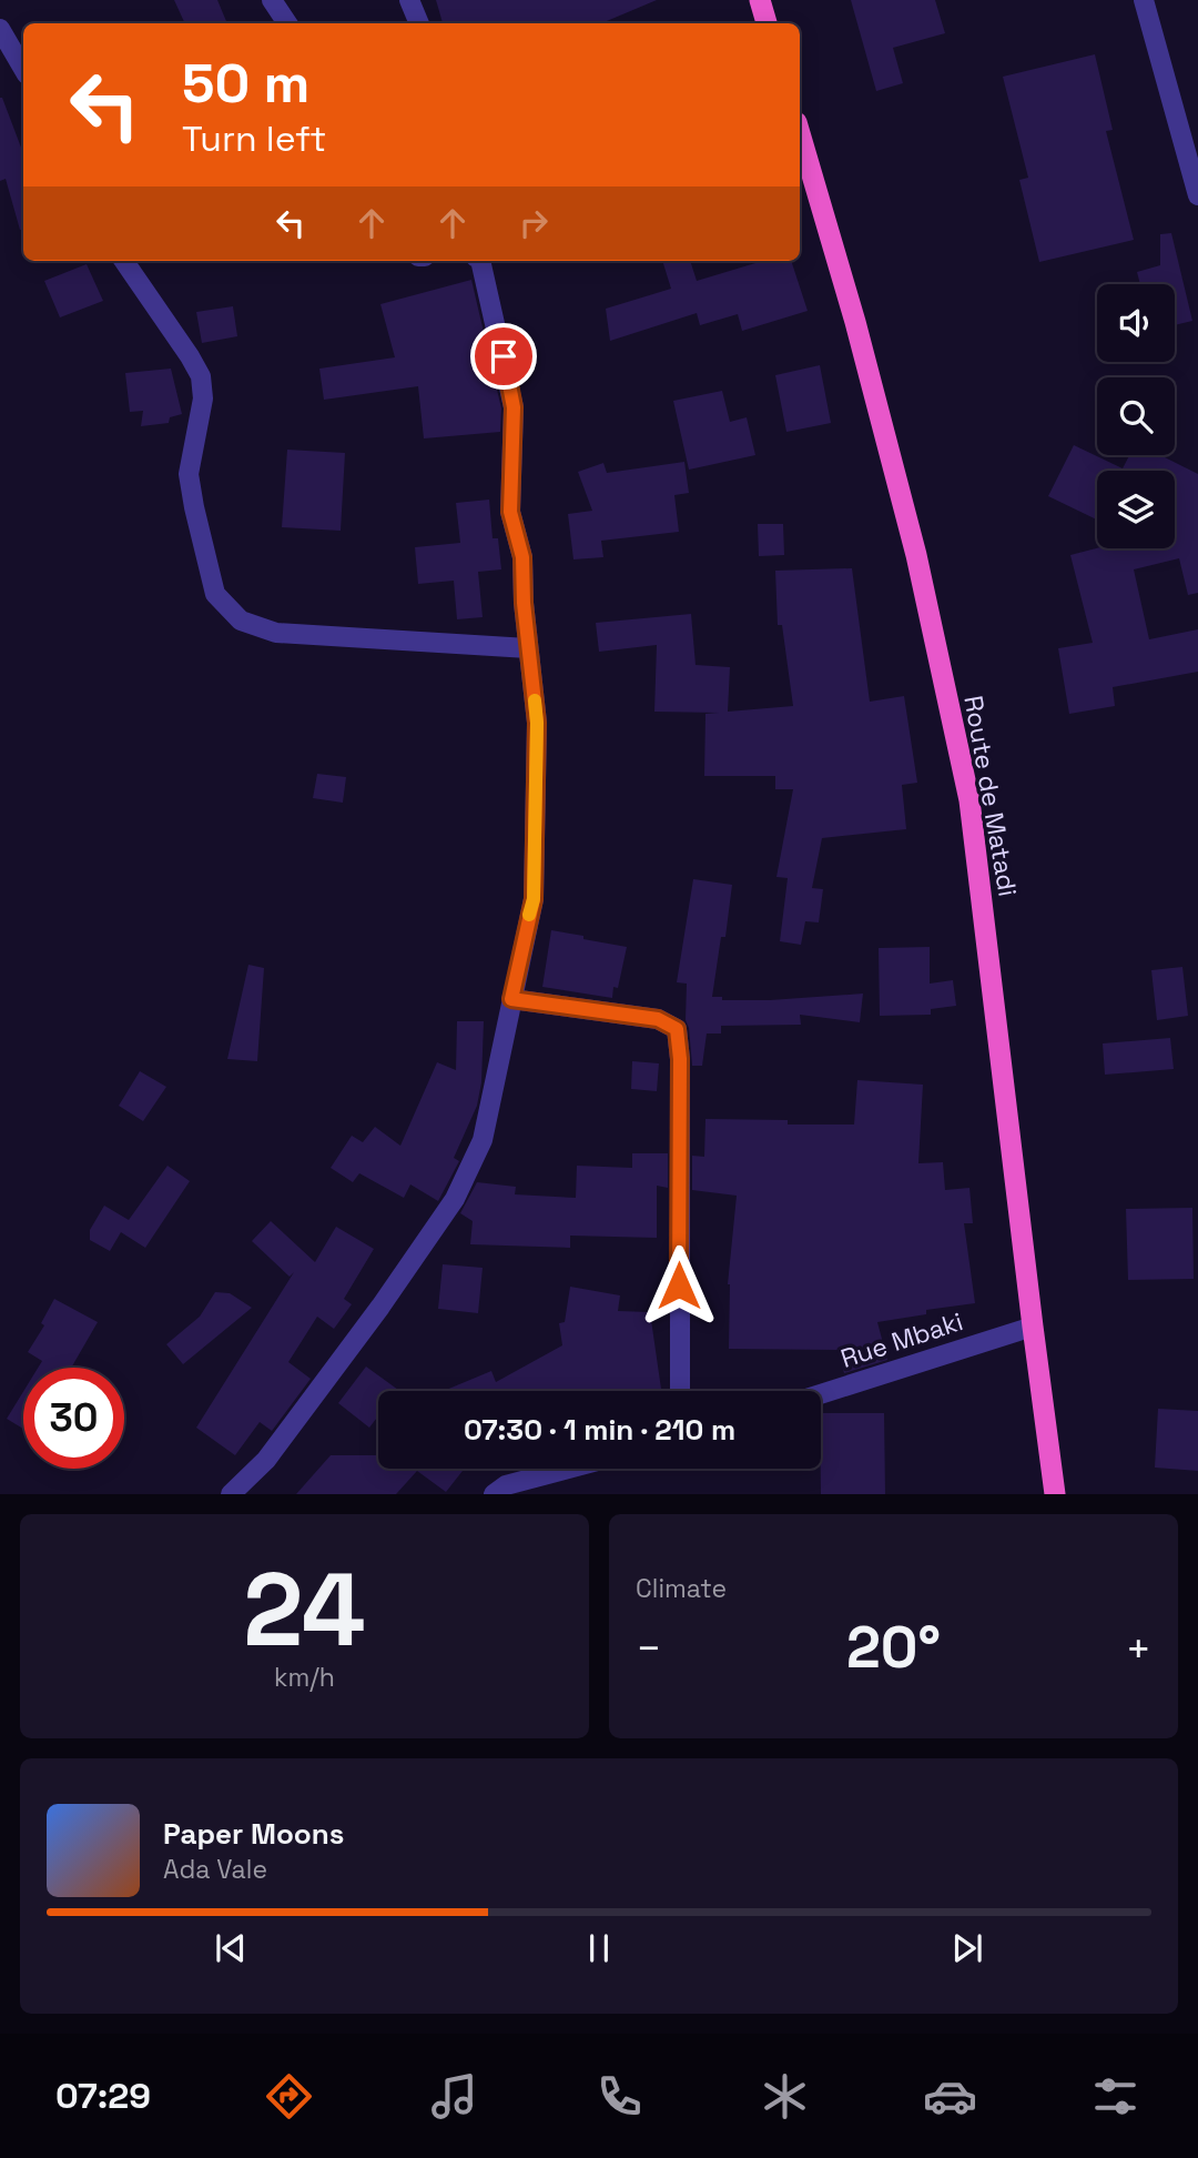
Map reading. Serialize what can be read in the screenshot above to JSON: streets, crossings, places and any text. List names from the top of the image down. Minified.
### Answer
{"streets":{"highway":["Route de Matadi"],"street":["Rue Mbaki"]},"crossings":[["Route de Matadi","Rue Mbaki"]],"page":{"turn":["50 m","Turn left"],"limit":"30","trip":"07:30 · 1 min · 210 m","tile":[["24","km/h"],"Climate"],"heat":["−","20°","+"],"song":["Paper Moons","Ada Vale"],"tabs":"07:29"}}
